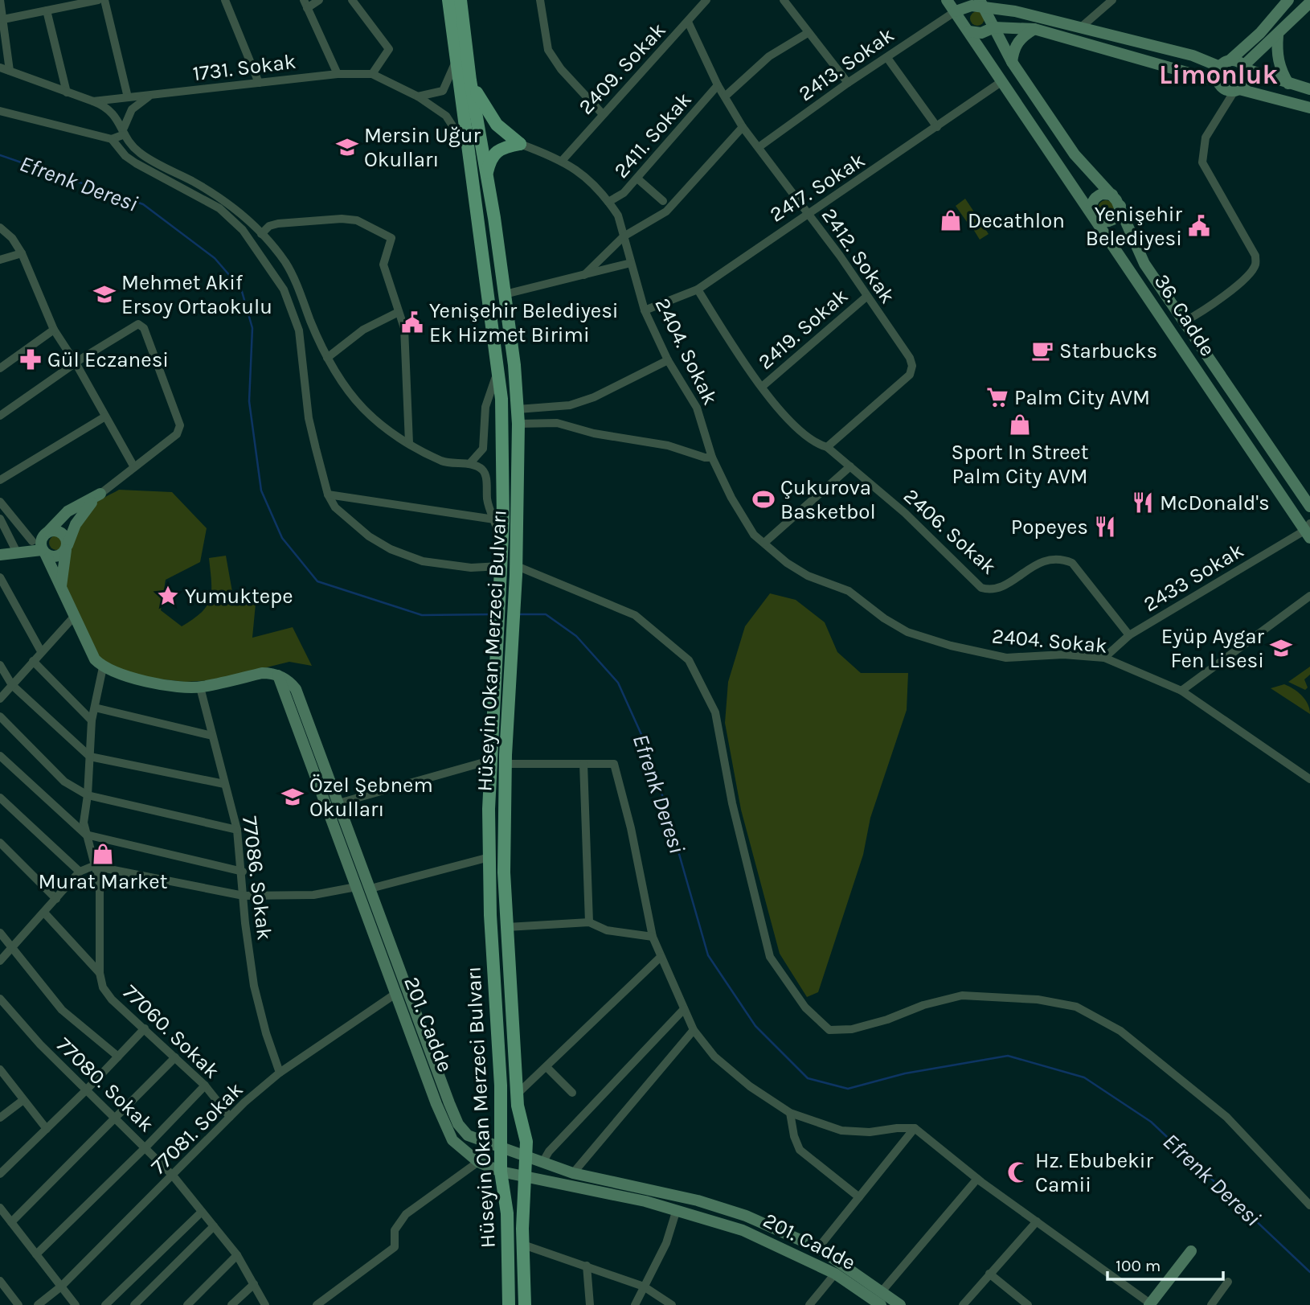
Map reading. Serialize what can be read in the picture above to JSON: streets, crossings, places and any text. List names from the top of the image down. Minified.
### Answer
{"streets":{"main road":["36. Cadde","Hüseyin Okan Merzeci Bulvarı","201. Cadde"],"street":["2413. Sokak","1731. Sokak","2409. Sokak","2411. Sokak","2417. Sokak","2412. Sokak","2419. Sokak","2404. Sokak","2406. Sokak","2433 Sokak","77086. Sokak","77060. Sokak","77080. Sokak","77081. Sokak"]},"crossings":[["2413. Sokak","2412. Sokak"],["2413. Sokak","36. Cadde"],["1731. Sokak","Hüseyin Okan Merzeci Bulvarı"],["2409. Sokak","2412. Sokak"],["2409. Sokak","2404. Sokak"],["2411. Sokak","2412. Sokak"],["2411. Sokak","2404. Sokak"],["2417. Sokak","2412. Sokak"],["2417. Sokak","36. Cadde"],["2417. Sokak","2404. Sokak"],["2417. Sokak","2406. Sokak"],["2412. Sokak","2419. Sokak"],["2412. Sokak","2406. Sokak"],["36. Cadde","2433 Sokak"],["2419. Sokak","2406. Sokak"],["2404. Sokak","2433 Sokak"],["2406. Sokak","2433 Sokak"],["Hüseyin Okan Merzeci Bulvarı","201. Cadde"],["77086. Sokak","77081. Sokak"],["201. Cadde","77081. Sokak"],["77060. Sokak","77081. Sokak"],["77080. Sokak","77081. Sokak"]],"districts":["Limonluk"],"water":["Efrenk Deresi"],"places":{"school or university":["Mersin Uğur Okulları","Mehmet Akif Ersoy Ortaokulu","Eyüp Aygar Fen Lisesi","Özel Şebnem Okulları"],"shop":["Decathlon","Sport In Street Palm City AVM","Murat Market"],"public building":["Yenişehir Belediyesi","Yenişehir Belediyesi Ek Hizmet Birimi"],"cafe":["Starbucks"],"pharmacy":["Gül Eczanesi"],"supermarket":["Palm City AVM"],"sports":["Çukurova Basketbol"],"restaurant":["McDonald's","Popeyes"],"place":["Yumuktepe"],"mosque":["Hz. Ebubekir Camii"]},"scale_bar":"100 m"}
